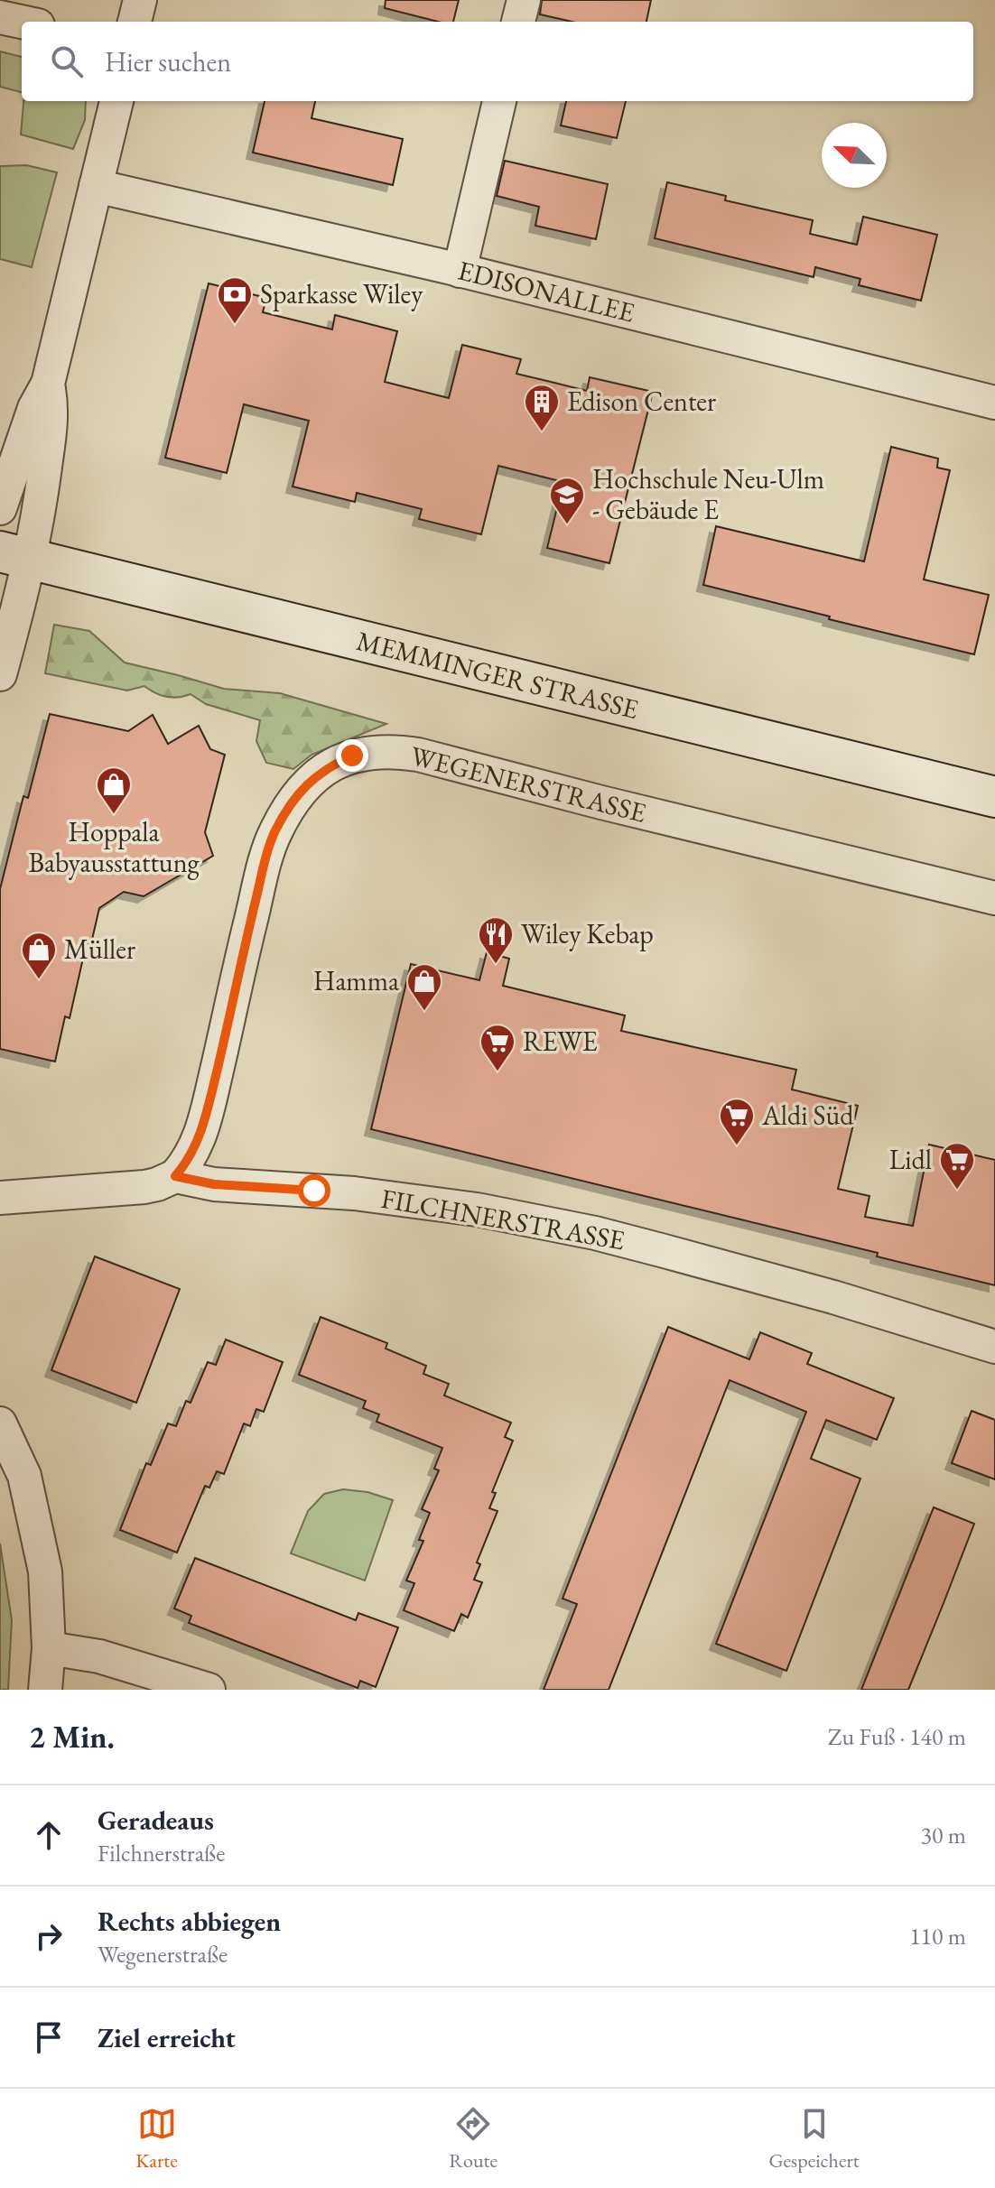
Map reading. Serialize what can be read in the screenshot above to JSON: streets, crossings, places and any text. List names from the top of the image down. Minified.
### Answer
{"streets":{"main road":["MEMMINGER STRASSE"],"street":["EDISONALLEE","WEGENERSTRASSE","FILCHNERSTRASSE"]},"crossings":[["WEGENERSTRASSE","FILCHNERSTRASSE"]],"places":{"bank":["Sparkasse Wiley"],"building":["Edison Center"],"school or university":["Hochschule Neu-Ulm - Gebäude E"],"shop":["Hoppala Babyausstattung","Müller","Hamma"],"restaurant":["Wiley Kebap"],"supermarket":["REWE","Aldi Süd","Lidl"]},"north":"top left","page":{"search":"Hier suchen","heading":["2 Min.","Zu Fuß · 140 m"],"list":[["Geradeaus","Filchnerstraße","30 m"],["Rechts abbiegen","Wegenerstraße","110 m"],"Ziel erreicht"],"nav":["Karte","Route","Gespeichert"]}}
